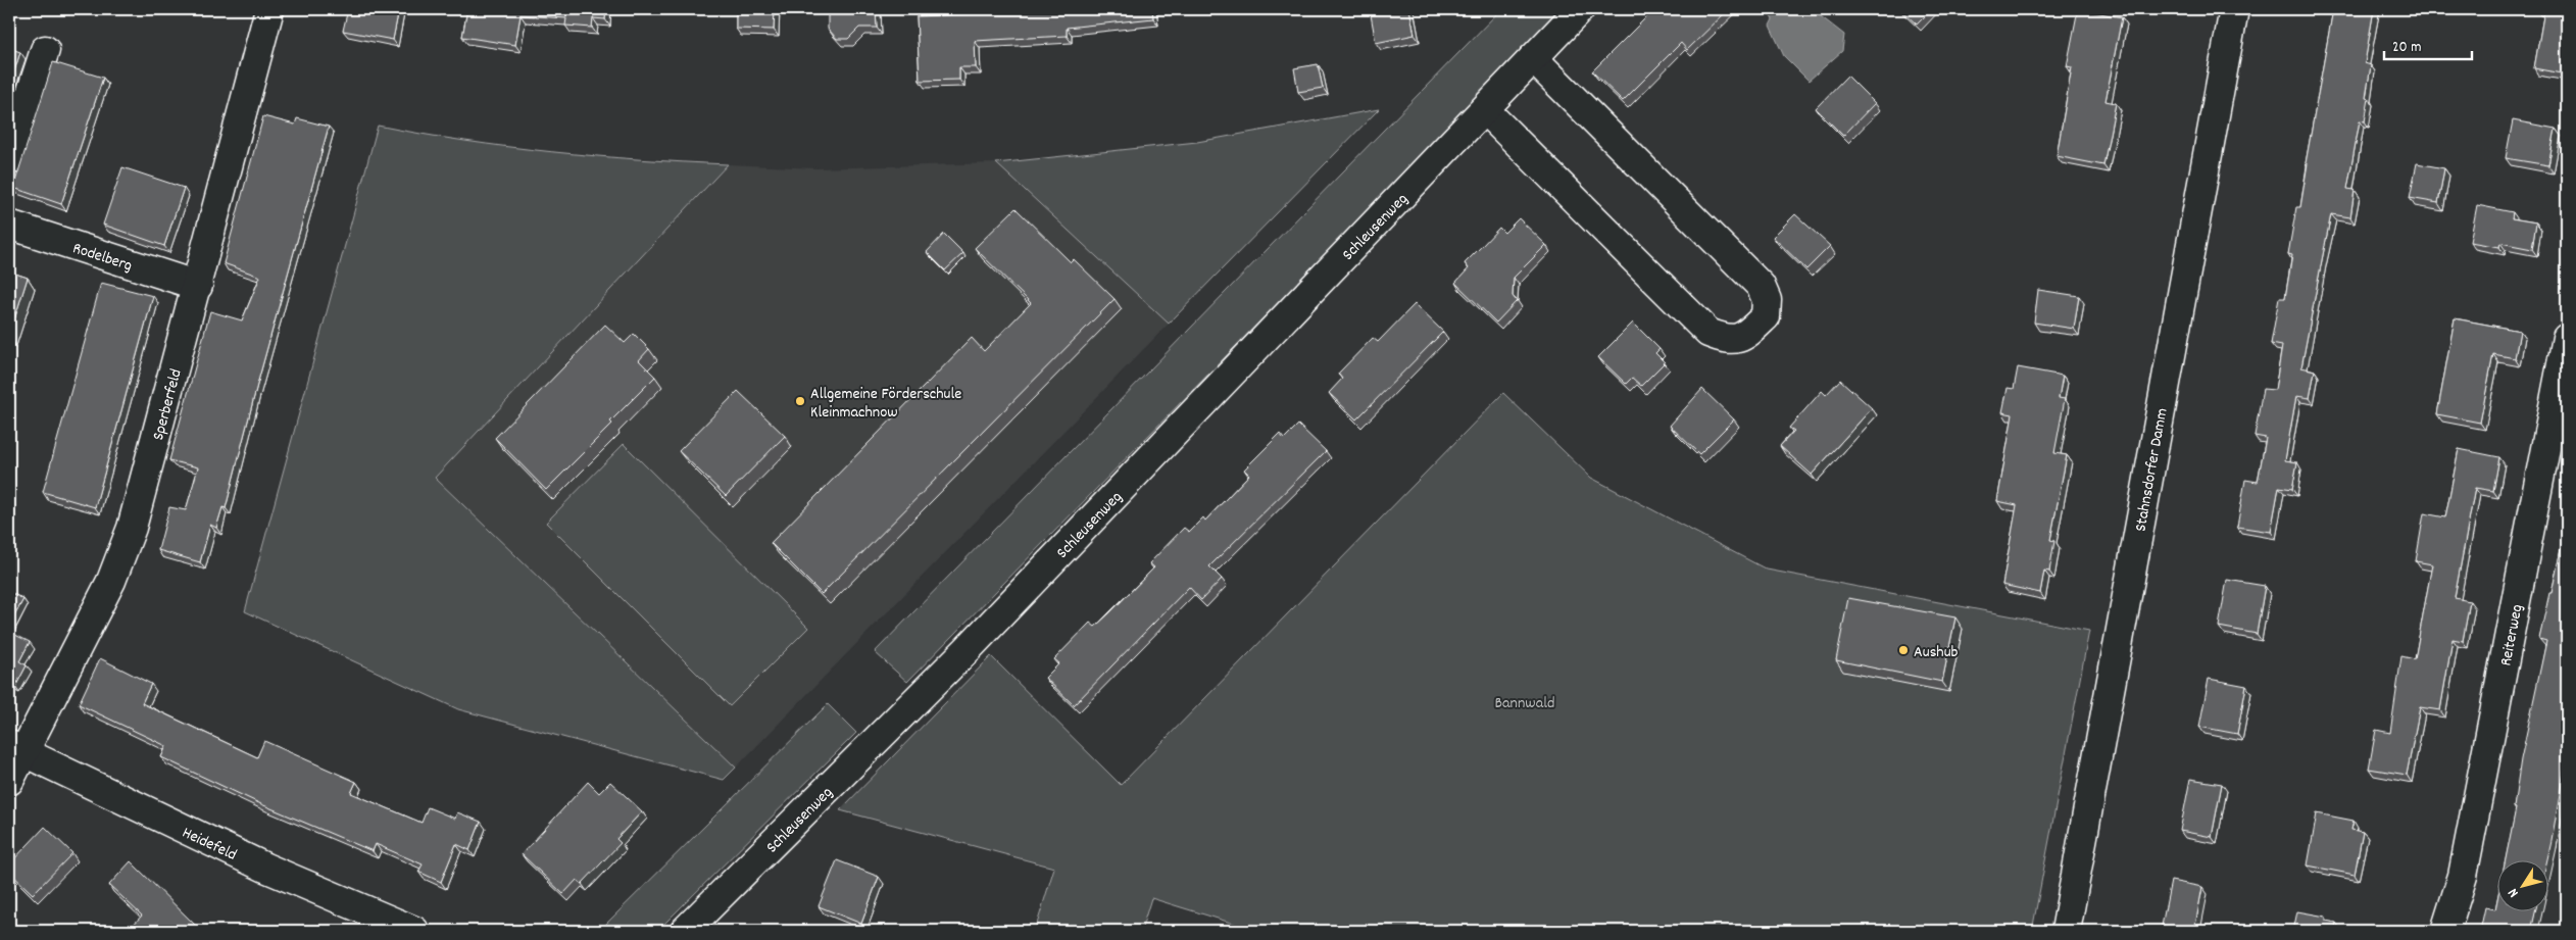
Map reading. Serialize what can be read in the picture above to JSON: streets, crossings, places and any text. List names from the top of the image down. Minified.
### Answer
{"streets":{"street":["Schleusenweg","Rodelberg","Sperberfeld","Stahnsdorfer Damm","Reiterweg","Heidefeld"]},"crossings":[["Rodelberg","Sperberfeld"],["Sperberfeld","Heidefeld"]],"parks":["Bannwald"],"places":["Allgemeine Förderschule Kleinmachnow","Aushub"],"scale_bar":"20 m","north":"bottom left"}
